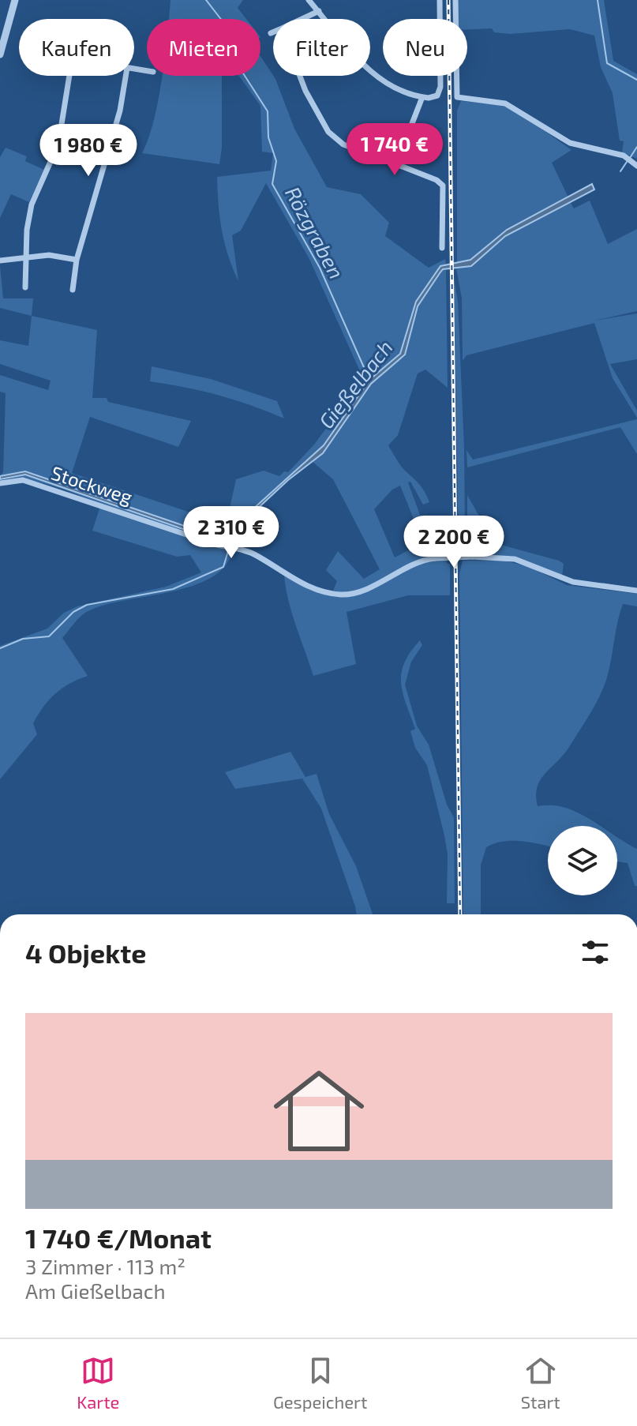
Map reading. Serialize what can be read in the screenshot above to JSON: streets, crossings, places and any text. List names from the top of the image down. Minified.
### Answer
{"streets":{"street":["Stockweg"]},"water":["Rözgraben","Gießelbach"],"page":{"chip":["Kaufen","Mieten","Filter","Neu"],"price":["1 740 €","1 980 €","2 310 €","2 200 €"],"heading":"4 Objekte","list":[{"name":"1 740 €/Monat","note":"3 Zimmer · 113 m² · Am Gießelbach"}],"tabs":["Karte","Gespeichert","Start"]}}
